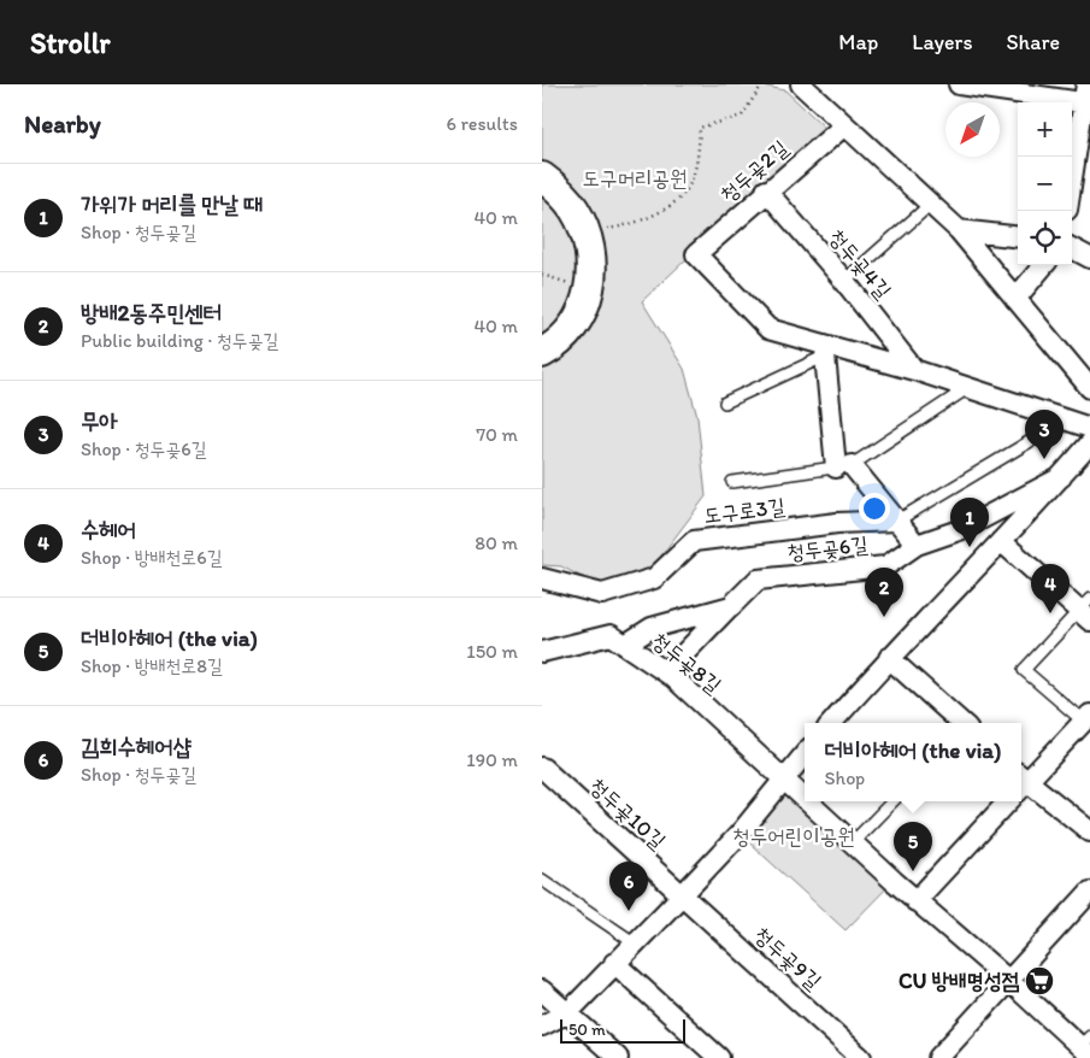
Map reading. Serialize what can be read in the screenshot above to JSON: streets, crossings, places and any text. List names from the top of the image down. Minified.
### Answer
{"streets":{"street":["청두곶2길","청두곶4길","도구로3길","청두곶6길","청두곶8길","청두곶10길","청두곶9길"]},"crossings":[["청두곶2길","청두곶4길"],["청두곶6길","청두곶8길"],["청두곶10길","청두곶9길"]],"parks":["도구머리공원","청두어린이공원"],"places":{"supermarket":["CU 방배명성점"]},"scale_bar":"50 m","north":"bottom left","page":{"header":"Strollr","nav":["Map","Layers","Share"],"heading":["Nearby","6 results"],"map_buttons":["+","−"],"list":[{"mark":"1","name":"가위가 머리를 만날 때","note":"Shop · 청두곶길","value":"40 m"},{"mark":"2","name":"방배2동주민센터","note":"Public building · 청두곶길","value":"40 m"},{"mark":"3","name":"무아","note":"Shop · 청두곶6길","value":"70 m"},{"mark":"4","name":"수헤어","note":"Shop · 방배천로6길","value":"80 m"},{"mark":"5","name":"더비아헤어 (the via)","note":"Shop · 방배천로8길","value":"150 m"},{"mark":"6","name":"김희수헤어샵","note":"Shop · 청두곶길","value":"190 m"}],"pins":["3","1","4","2","5","6"],"popup":["더비아헤어 (the via)","Shop"],"scale":"50 m"}}
